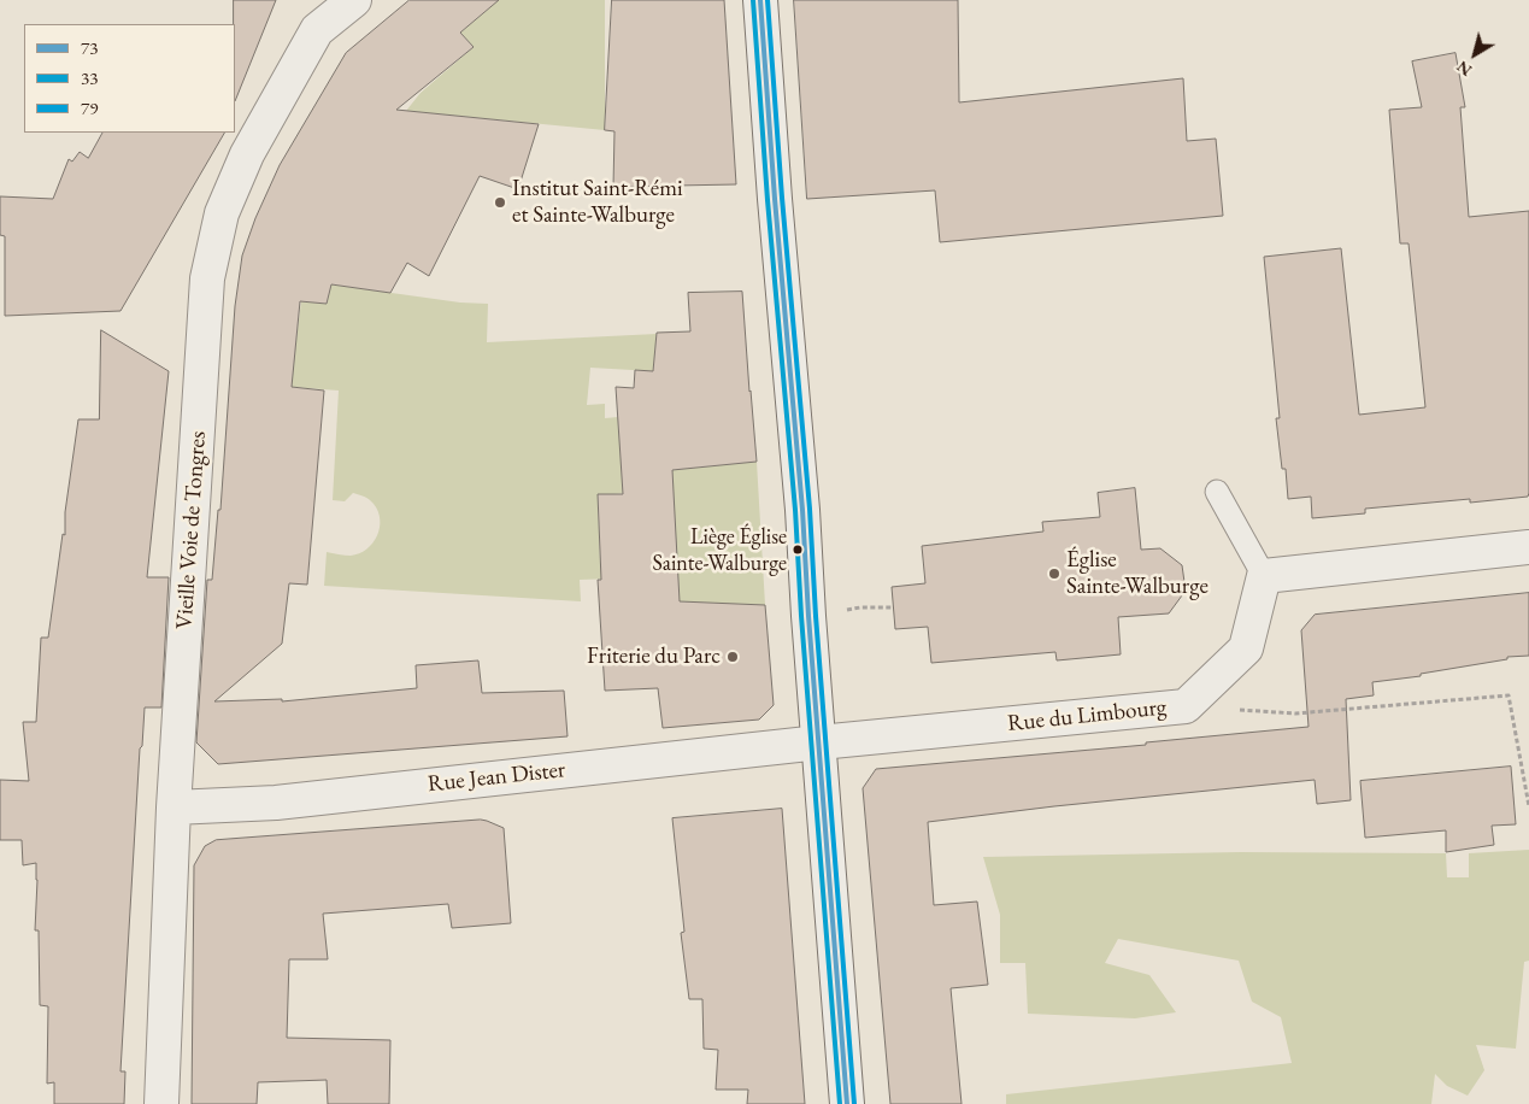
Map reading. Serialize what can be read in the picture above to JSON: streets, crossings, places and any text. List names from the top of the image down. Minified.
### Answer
{"streets":{"street":["Vieille Voie de Tongres","Rue du Limbourg","Rue Jean Dister"]},"crossings":[["Vieille Voie de Tongres","Rue Jean Dister"],["Rue du Limbourg","Rue Jean Dister"]],"places":["Institut Saint-Rémi et Sainte-Walburge","Liège Église Sainte-Walburge","Église Sainte-Walburge","Friterie du Parc"],"lines":["transit line 73","transit line 33","transit line 79"],"legend":["73","33","79"],"north":"bottom left"}
